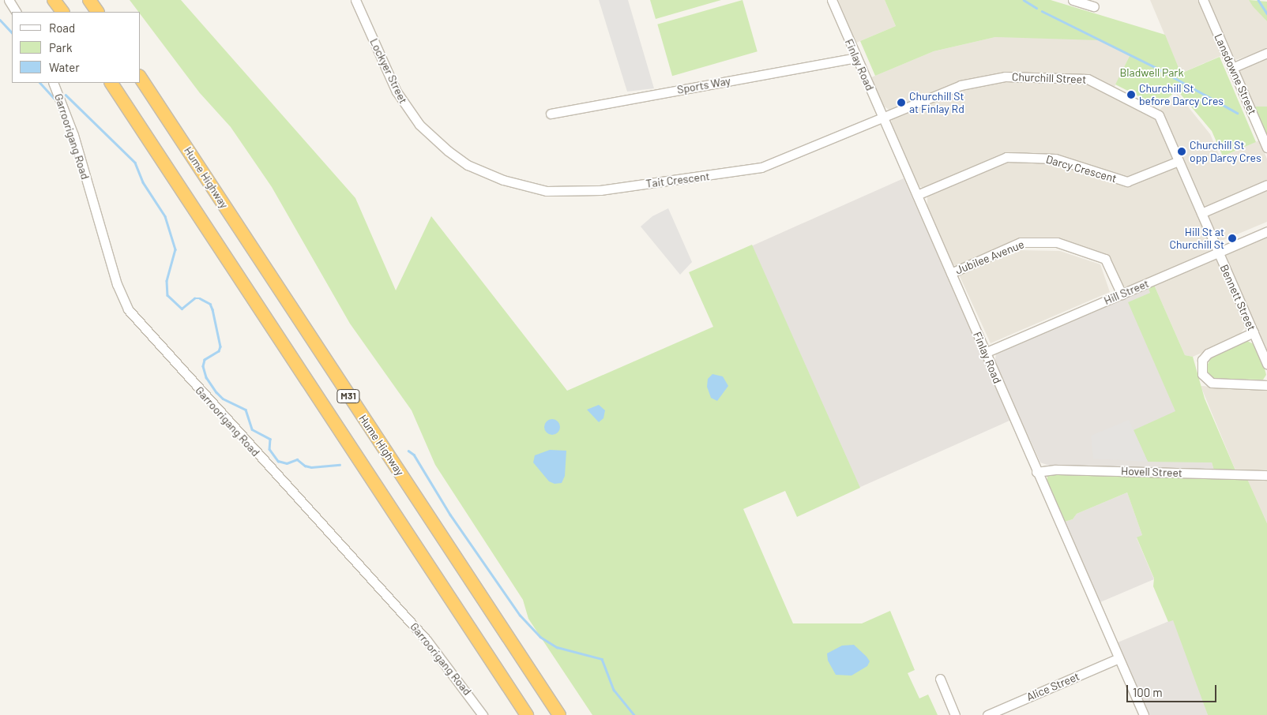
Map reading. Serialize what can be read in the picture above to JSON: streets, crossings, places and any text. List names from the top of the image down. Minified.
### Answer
{"streets":{"highway":["Hume Highway","M31"],"street":["Finlay Road","Lockyer Street","Lansdowne Street","Churchill Street","Sports Way","Garroorigang Road","Darcy Crescent","Tait Crescent","Jubilee Avenue","Hill Street","Bennett Street","Hovell Street","Alice Street"]},"crossings":[["Finlay Road","Churchill Street"],["Finlay Road","Sports Way"],["Finlay Road","Darcy Crescent"],["Finlay Road","Tait Crescent"],["Finlay Road","Jubilee Avenue"],["Finlay Road","Hill Street"],["Finlay Road","Hovell Street"],["Finlay Road","Alice Street"],["Lockyer Street","Tait Crescent"],["Churchill Street","Darcy Crescent"],["Churchill Street","Tait Crescent"],["Churchill Street","Hill Street"],["Churchill Street","Bennett Street"],["Jubilee Avenue","Hill Street"],["Hill Street","Bennett Street"]],"parks":["Bladwell Park"],"places":["Churchill St before Darcy Cres","Churchill St at Finlay Rd","Churchill St opp Darcy Cres","Hill St at Churchill St"],"legend":["Road","Park","Water"],"scale_bar":"100 m"}
